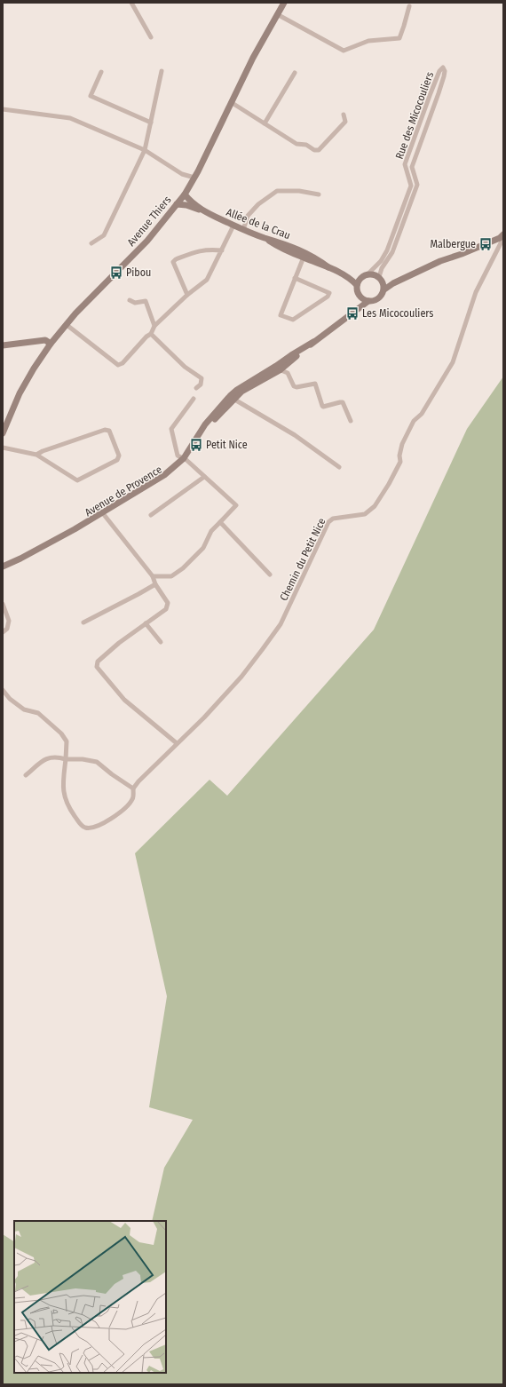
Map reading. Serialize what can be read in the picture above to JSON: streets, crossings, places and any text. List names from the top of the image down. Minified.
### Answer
{"streets":{"street":["Rue des Micocouliers","Avenue Thiers","Allée de la Crau","Avenue de Provence","Chemin du Petit Nice"]},"crossings":[["Rue des Micocouliers","Avenue de Provence"],["Avenue Thiers","Allée de la Crau"]],"places":{"bus stop":["Malbergue","Pibou","Les Micocouliers","Petit Nice"]}}
